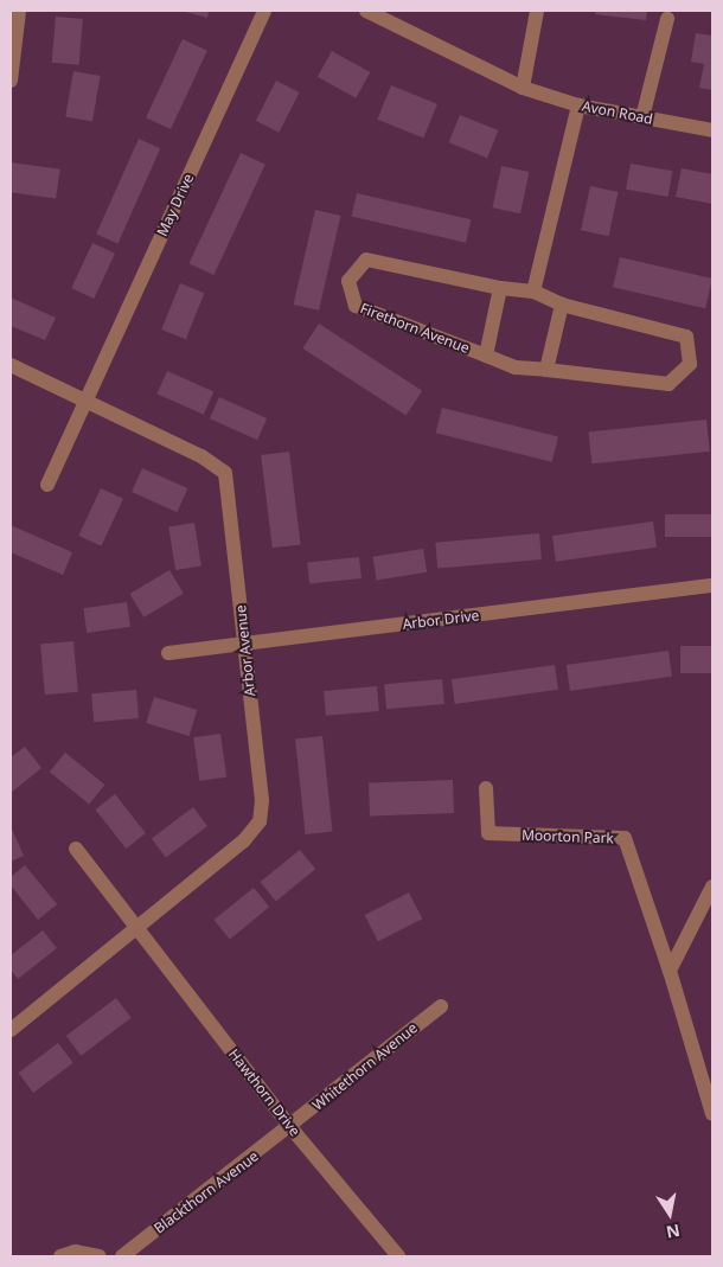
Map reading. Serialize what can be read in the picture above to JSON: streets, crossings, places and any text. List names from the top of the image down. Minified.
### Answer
{"streets":{"street":["Avon Road","May Drive","Firethorn Avenue","Arbor Drive","Arbor Avenue","Moorton Park","Whitethorn Avenue","Hawthorn Drive","Blackthorn Avenue"]},"crossings":[["May Drive","Arbor Avenue"],["Arbor Drive","Arbor Avenue"],["Arbor Avenue","Hawthorn Drive"],["Whitethorn Avenue","Hawthorn Drive"],["Whitethorn Avenue","Blackthorn Avenue"],["Hawthorn Drive","Blackthorn Avenue"]],"north":"bottom"}
